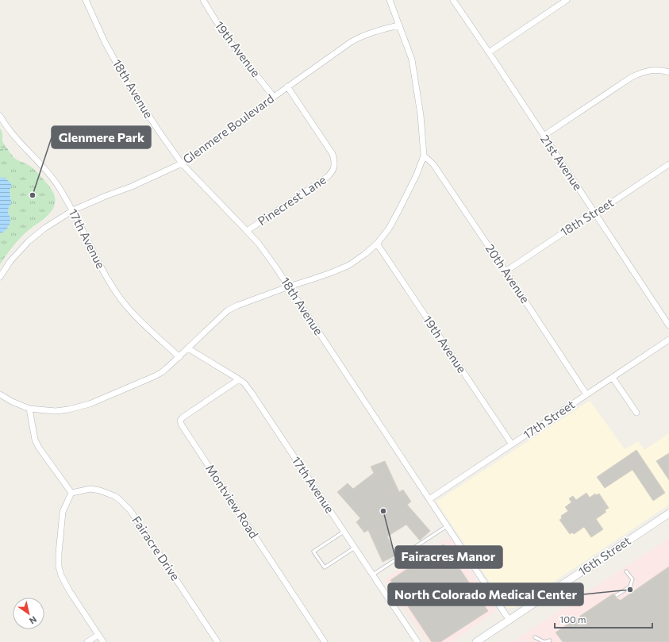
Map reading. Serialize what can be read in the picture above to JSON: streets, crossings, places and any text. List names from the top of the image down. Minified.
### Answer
{"streets":{"main road":["16th Street"],"street":["19th Avenue","18th Avenue","Glenmere Boulevard","21st Avenue","Pinecrest Lane","18th Street","17th Avenue","20th Avenue","17th Street","Montview Road","Fairacre Drive"]},"crossings":[["19th Avenue","Glenmere Boulevard"],["19th Avenue","17th Street"],["18th Avenue","Glenmere Boulevard"],["18th Avenue","Pinecrest Lane"],["18th Avenue","17th Street"],["18th Avenue","16th Street"],["Glenmere Boulevard","Pinecrest Lane"],["Glenmere Boulevard","17th Avenue"],["21st Avenue","18th Street"],["18th Street","20th Avenue"],["17th Avenue","Montview Road"],["20th Avenue","17th Street"]],"places":["Glenmere Park","Fairacres Manor","North Colorado Medical Center"],"scale_bar":"100 m","north":"bottom right"}
